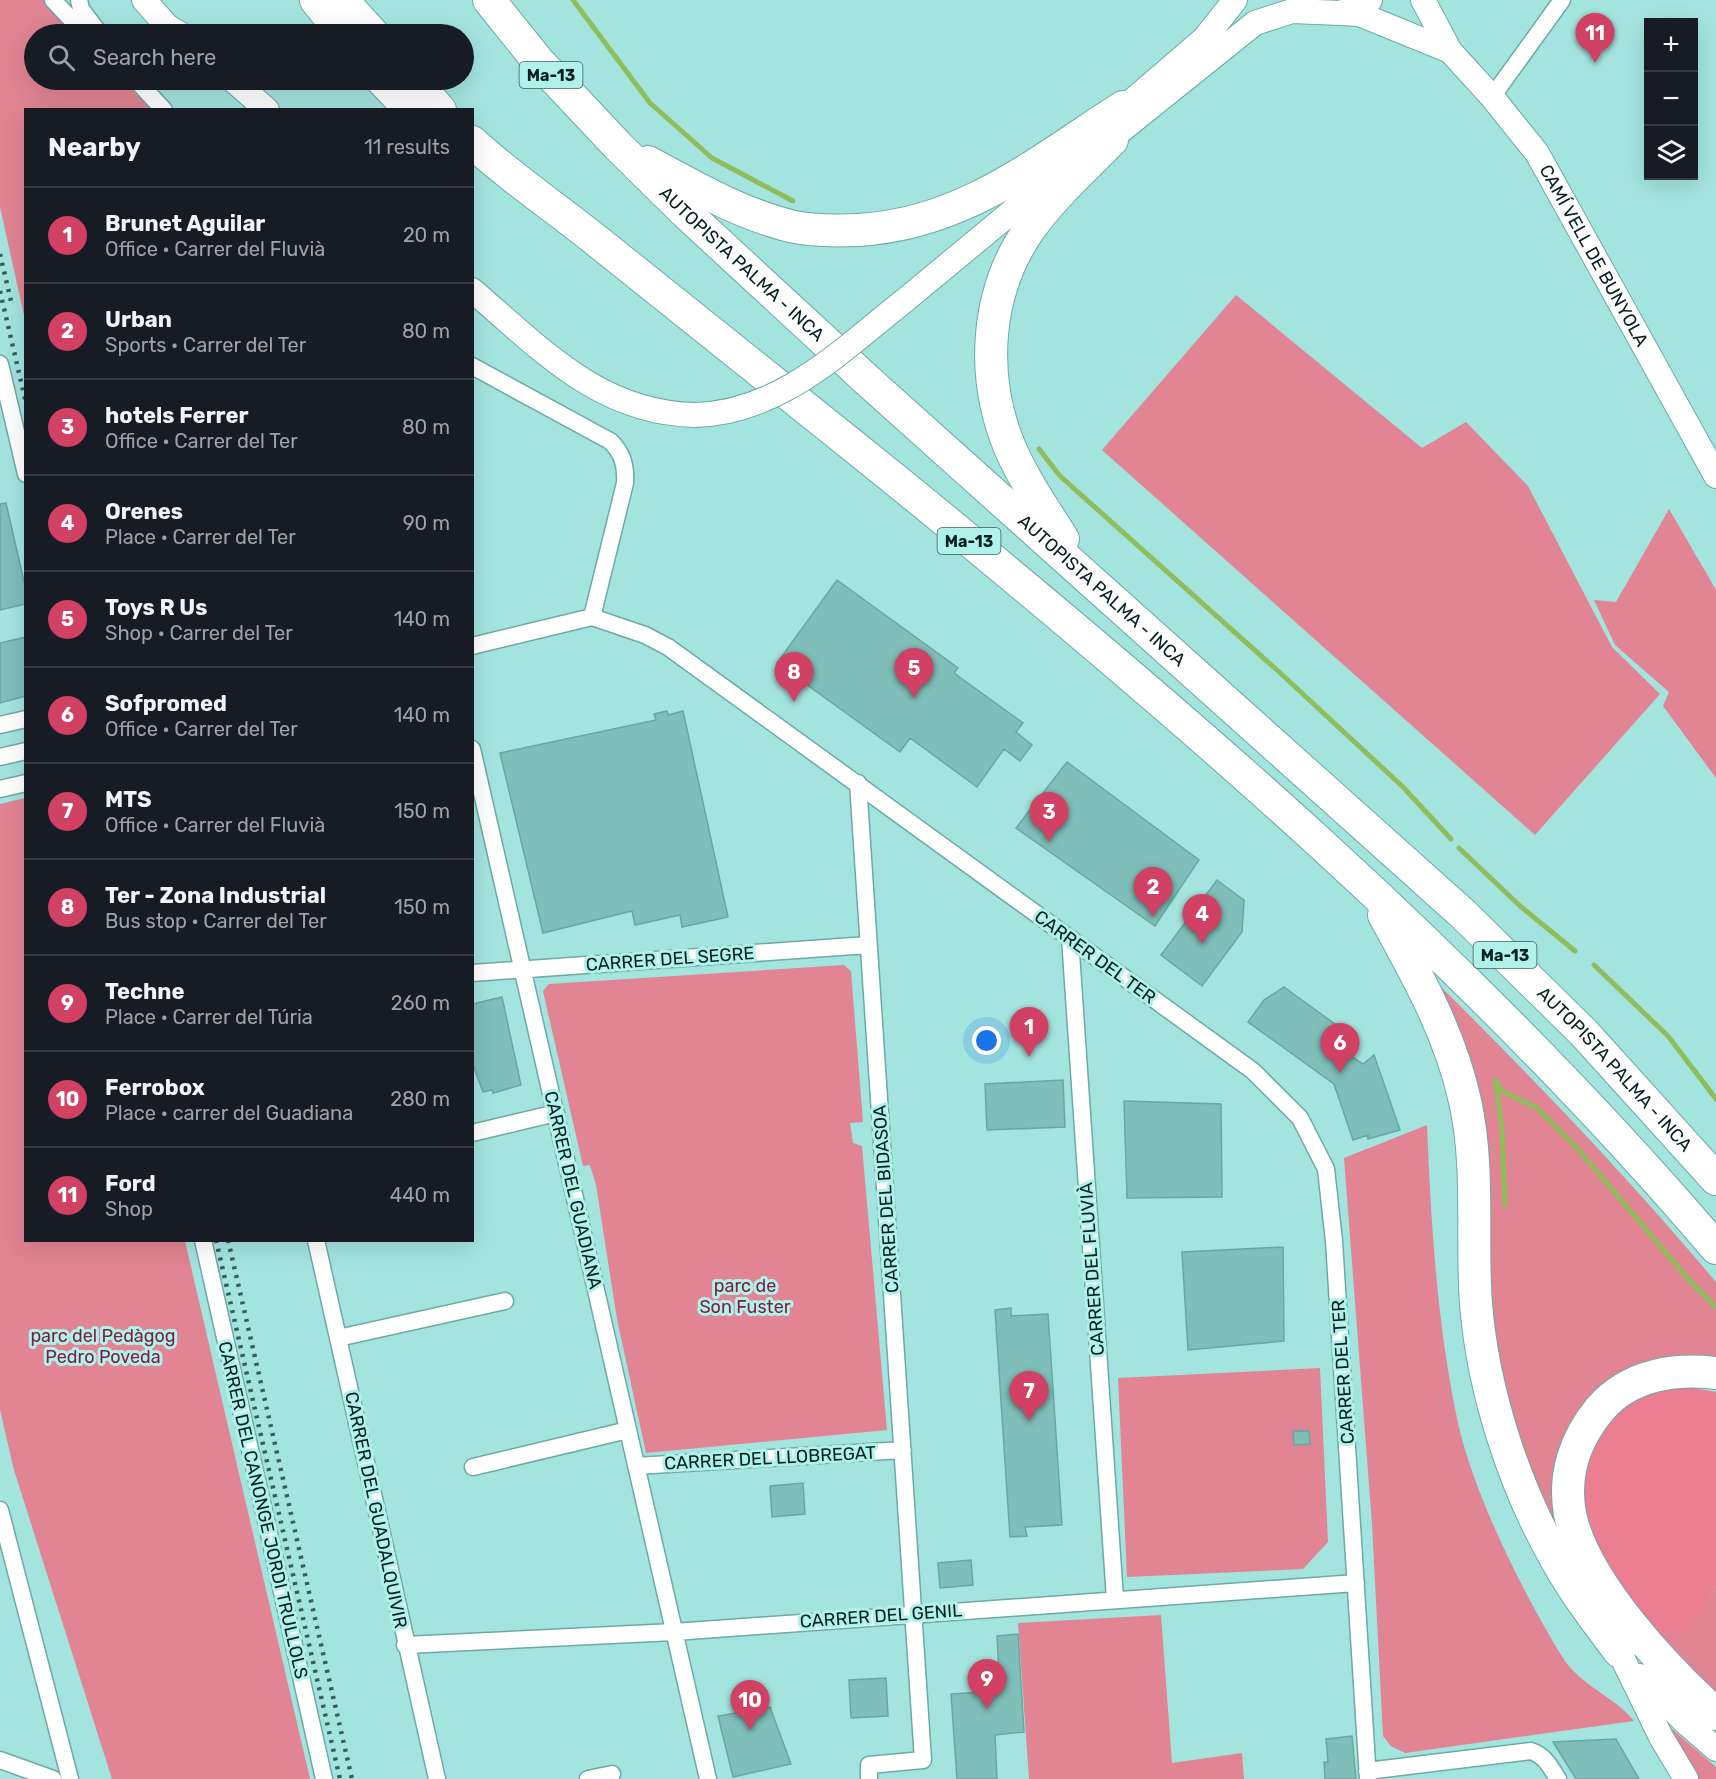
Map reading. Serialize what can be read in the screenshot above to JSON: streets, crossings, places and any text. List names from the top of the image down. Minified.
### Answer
{"streets":{"highway":["Ma-13","AUTOPISTA PALMA - INCA"],"street":["CAMÍ VELL DE BUNYOLA","CARRER DEL TER","CARRER DEL SEGRE","CARRER DEL GUADIANA","CARRER DEL BIDASOA","CARRER DEL FLUVIÀ","CARRER DEL LLOBREGAT","CARRER DEL CANONGE JORDI TRULLOLS","CARRER DEL GUADALQUIVIR","CARRER DEL GENIL"]},"crossings":[["CARRER DEL TER","CARRER DEL BIDASOA"],["CARRER DEL TER","CARRER DEL FLUVIÀ"],["CARRER DEL TER","CARRER DEL GENIL"],["CARRER DEL SEGRE","CARRER DEL GUADIANA"],["CARRER DEL SEGRE","CARRER DEL BIDASOA"],["CARRER DEL GUADIANA","CARRER DEL LLOBREGAT"],["CARRER DEL GUADIANA","CARRER DEL GENIL"],["CARRER DEL BIDASOA","CARRER DEL LLOBREGAT"],["CARRER DEL BIDASOA","CARRER DEL GENIL"],["CARRER DEL FLUVIÀ","CARRER DEL GENIL"],["CARRER DEL GUADALQUIVIR","CARRER DEL GENIL"]],"parks":["parc de Son Fuster","parc del Pedàgog Pedro Poveda"],"page":{"pins":["11","5","8","3","2","4","1","6","7","9","10"],"map_buttons":["+","−"],"search":"Search here","heading":["Nearby","11 results"],"list":[{"mark":"1","name":"Brunet Aguilar","note":"Office · Carrer del Fluvià","value":"20 m"},{"mark":"2","name":"Urban","note":"Sports · Carrer del Ter","value":"80 m"},{"mark":"3","name":"hotels Ferrer","note":"Office · Carrer del Ter","value":"80 m"},{"mark":"4","name":"Orenes","note":"Place · Carrer del Ter","value":"90 m"},{"mark":"5","name":"Toys R Us","note":"Shop · Carrer del Ter","value":"140 m"},{"mark":"6","name":"Sofpromed","note":"Office · Carrer del Ter","value":"140 m"},{"mark":"7","name":"MTS","note":"Office · Carrer del Fluvià","value":"150 m"},{"mark":"8","name":"Ter - Zona Industrial","note":"Bus stop · Carrer del Ter","value":"150 m"},{"mark":"9","name":"Techne","note":"Place · Carrer del Túria","value":"260 m"},{"mark":"10","name":"Ferrobox","note":"Place · carrer del Guadiana","value":"280 m"},{"mark":"11","name":"Ford","note":"Shop","value":"440 m"}]}}
